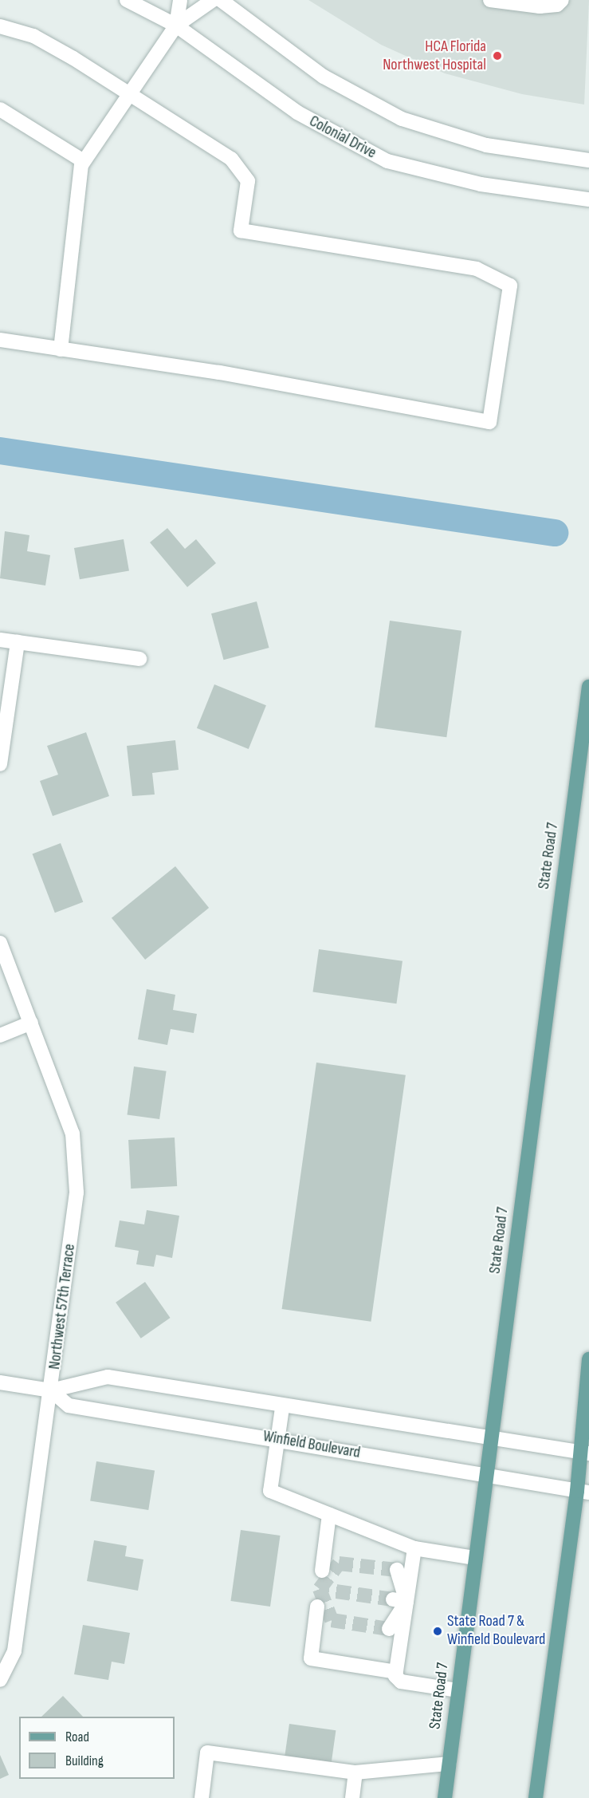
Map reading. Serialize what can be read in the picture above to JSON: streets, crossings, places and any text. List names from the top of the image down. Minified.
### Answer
{"streets":{"main road":["State Road 7"],"street":["Colonial Drive","Northwest 57th Terrace","Winfield Boulevard"]},"crossings":[["State Road 7","Winfield Boulevard"],["Northwest 57th Terrace","Winfield Boulevard"]],"places":["HCA Florida Northwest Hospital","State Road 7 & Winfield Boulevard"],"legend":["Road","Building"]}
